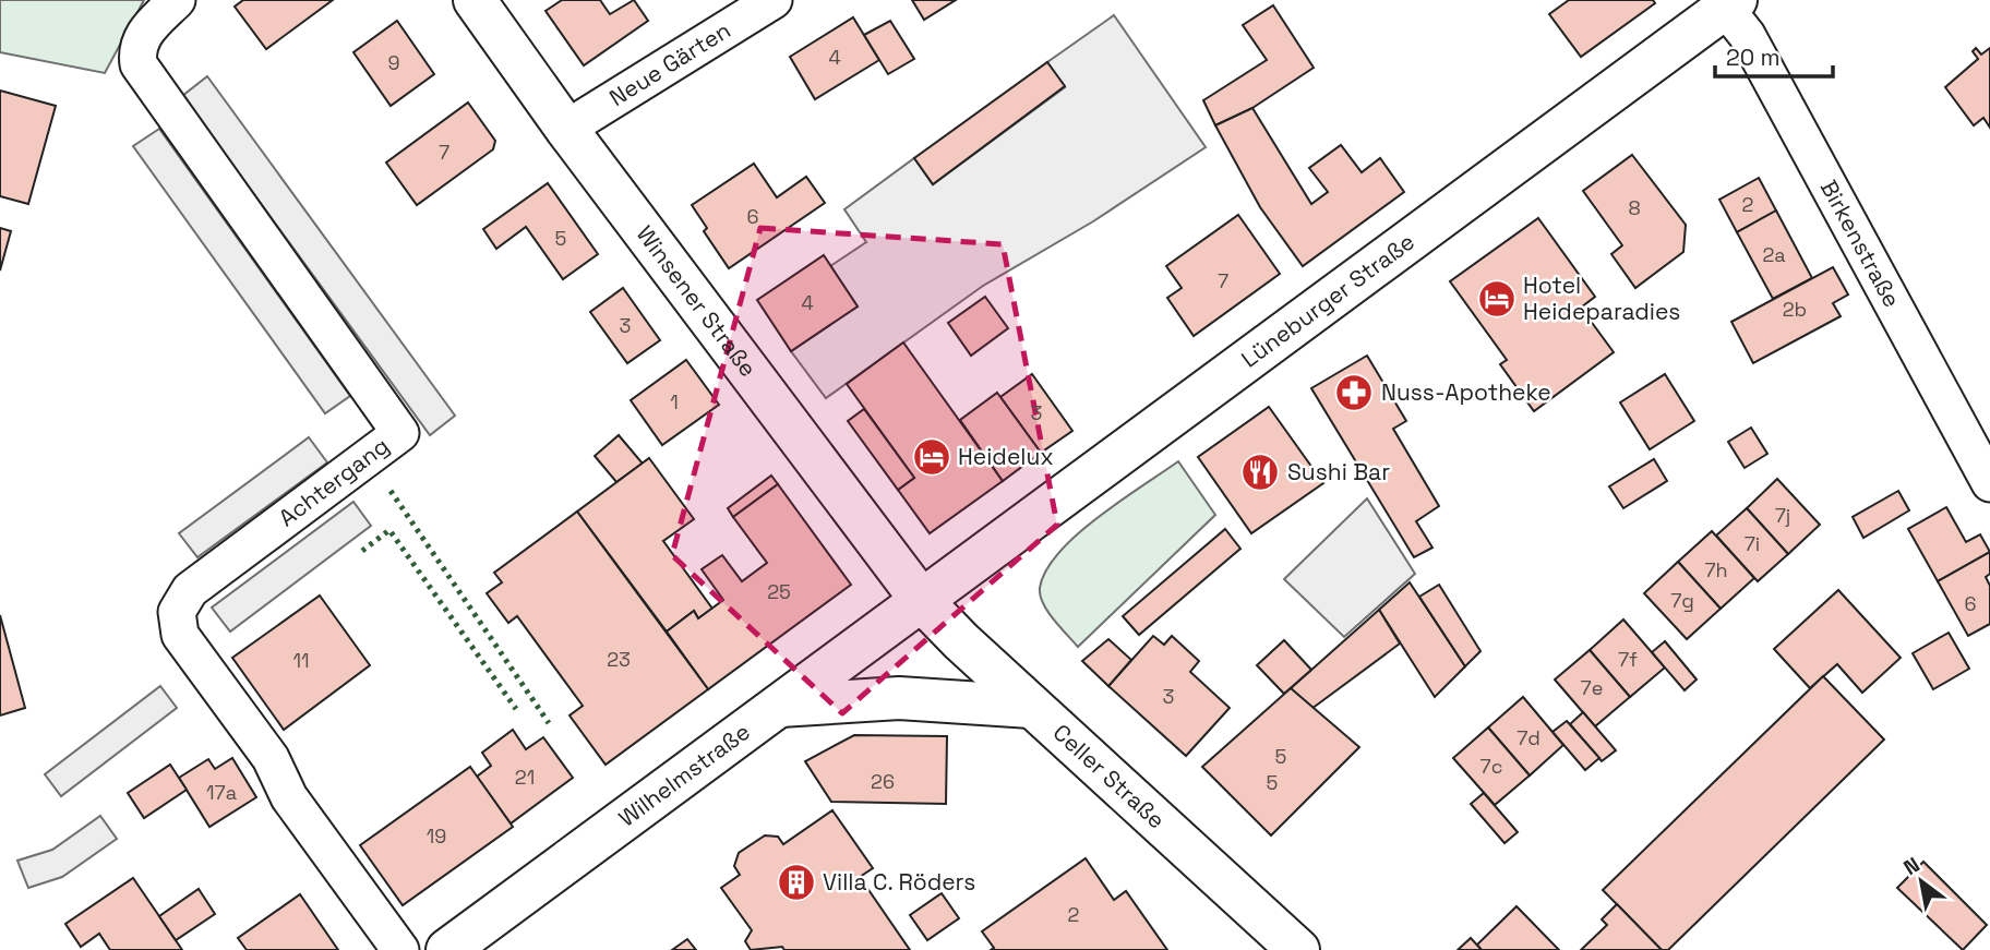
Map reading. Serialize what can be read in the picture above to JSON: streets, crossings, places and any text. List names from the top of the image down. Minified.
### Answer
{"streets":{"main road":["Lüneburger Straße","Winsener Straße","Wilhelmstraße","Celler Straße"],"street":["Neue Gärten","Birkenstraße","Achtergang"]},"crossings":[["Neue Gärten","Winsener Straße"],["Birkenstraße","Lüneburger Straße"],["Lüneburger Straße","Winsener Straße"],["Lüneburger Straße","Wilhelmstraße"],["Lüneburger Straße","Celler Straße"],["Winsener Straße","Wilhelmstraße"],["Winsener Straße","Celler Straße"],["Wilhelmstraße","Celler Straße"]],"places":{"hotel":["Hotel Heideparadies","Heidelux"],"pharmacy":["Nuss-Apotheke"],"restaurant":["Sushi Bar"],"building":["Villa C. Röders"]},"house_numbers":["4","9","7","2","8","6","5","2a","7","4","2b","3","1","3","7j","7i","7h","25","7g","6","23","7f","11","7e","3","7d","5","7c","21","26","5","17a","19","2"],"scale_bar":"20 m","north":"top left"}
